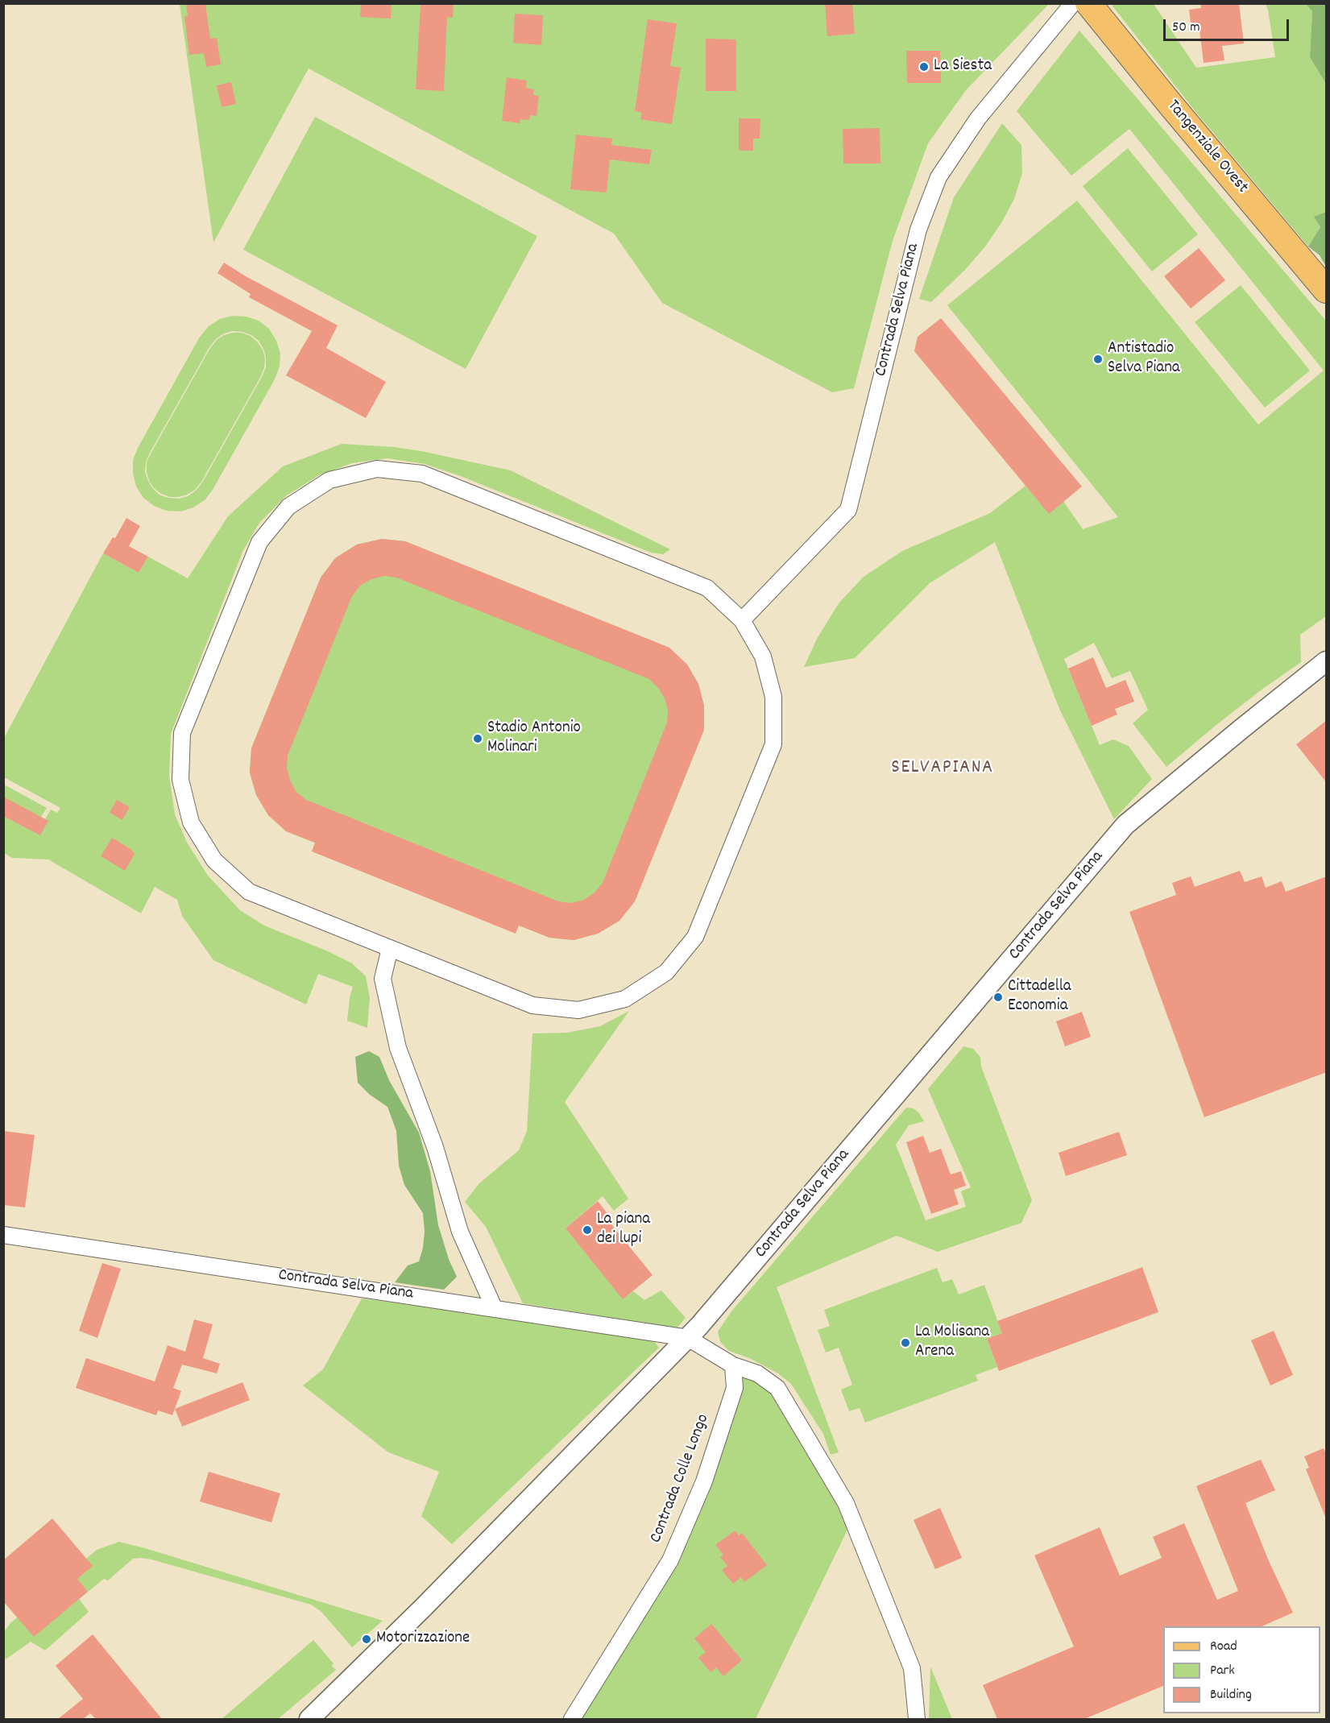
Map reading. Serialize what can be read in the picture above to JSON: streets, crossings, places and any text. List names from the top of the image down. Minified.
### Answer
{"streets":{"main road":["Tangenziale Ovest"],"street":["Contrada Selva Piana","Contrada Colle Longo"]},"districts":["SELVAPIANA"],"places":["La Siesta","Antistadio Selva Piana","Stadio Antonio Molinari","Cittadella Economia","La piana dei lupi","La Molisana Arena","Motorizzazione"],"legend":["Road","Park","Building"],"scale_bar":"50 m"}
